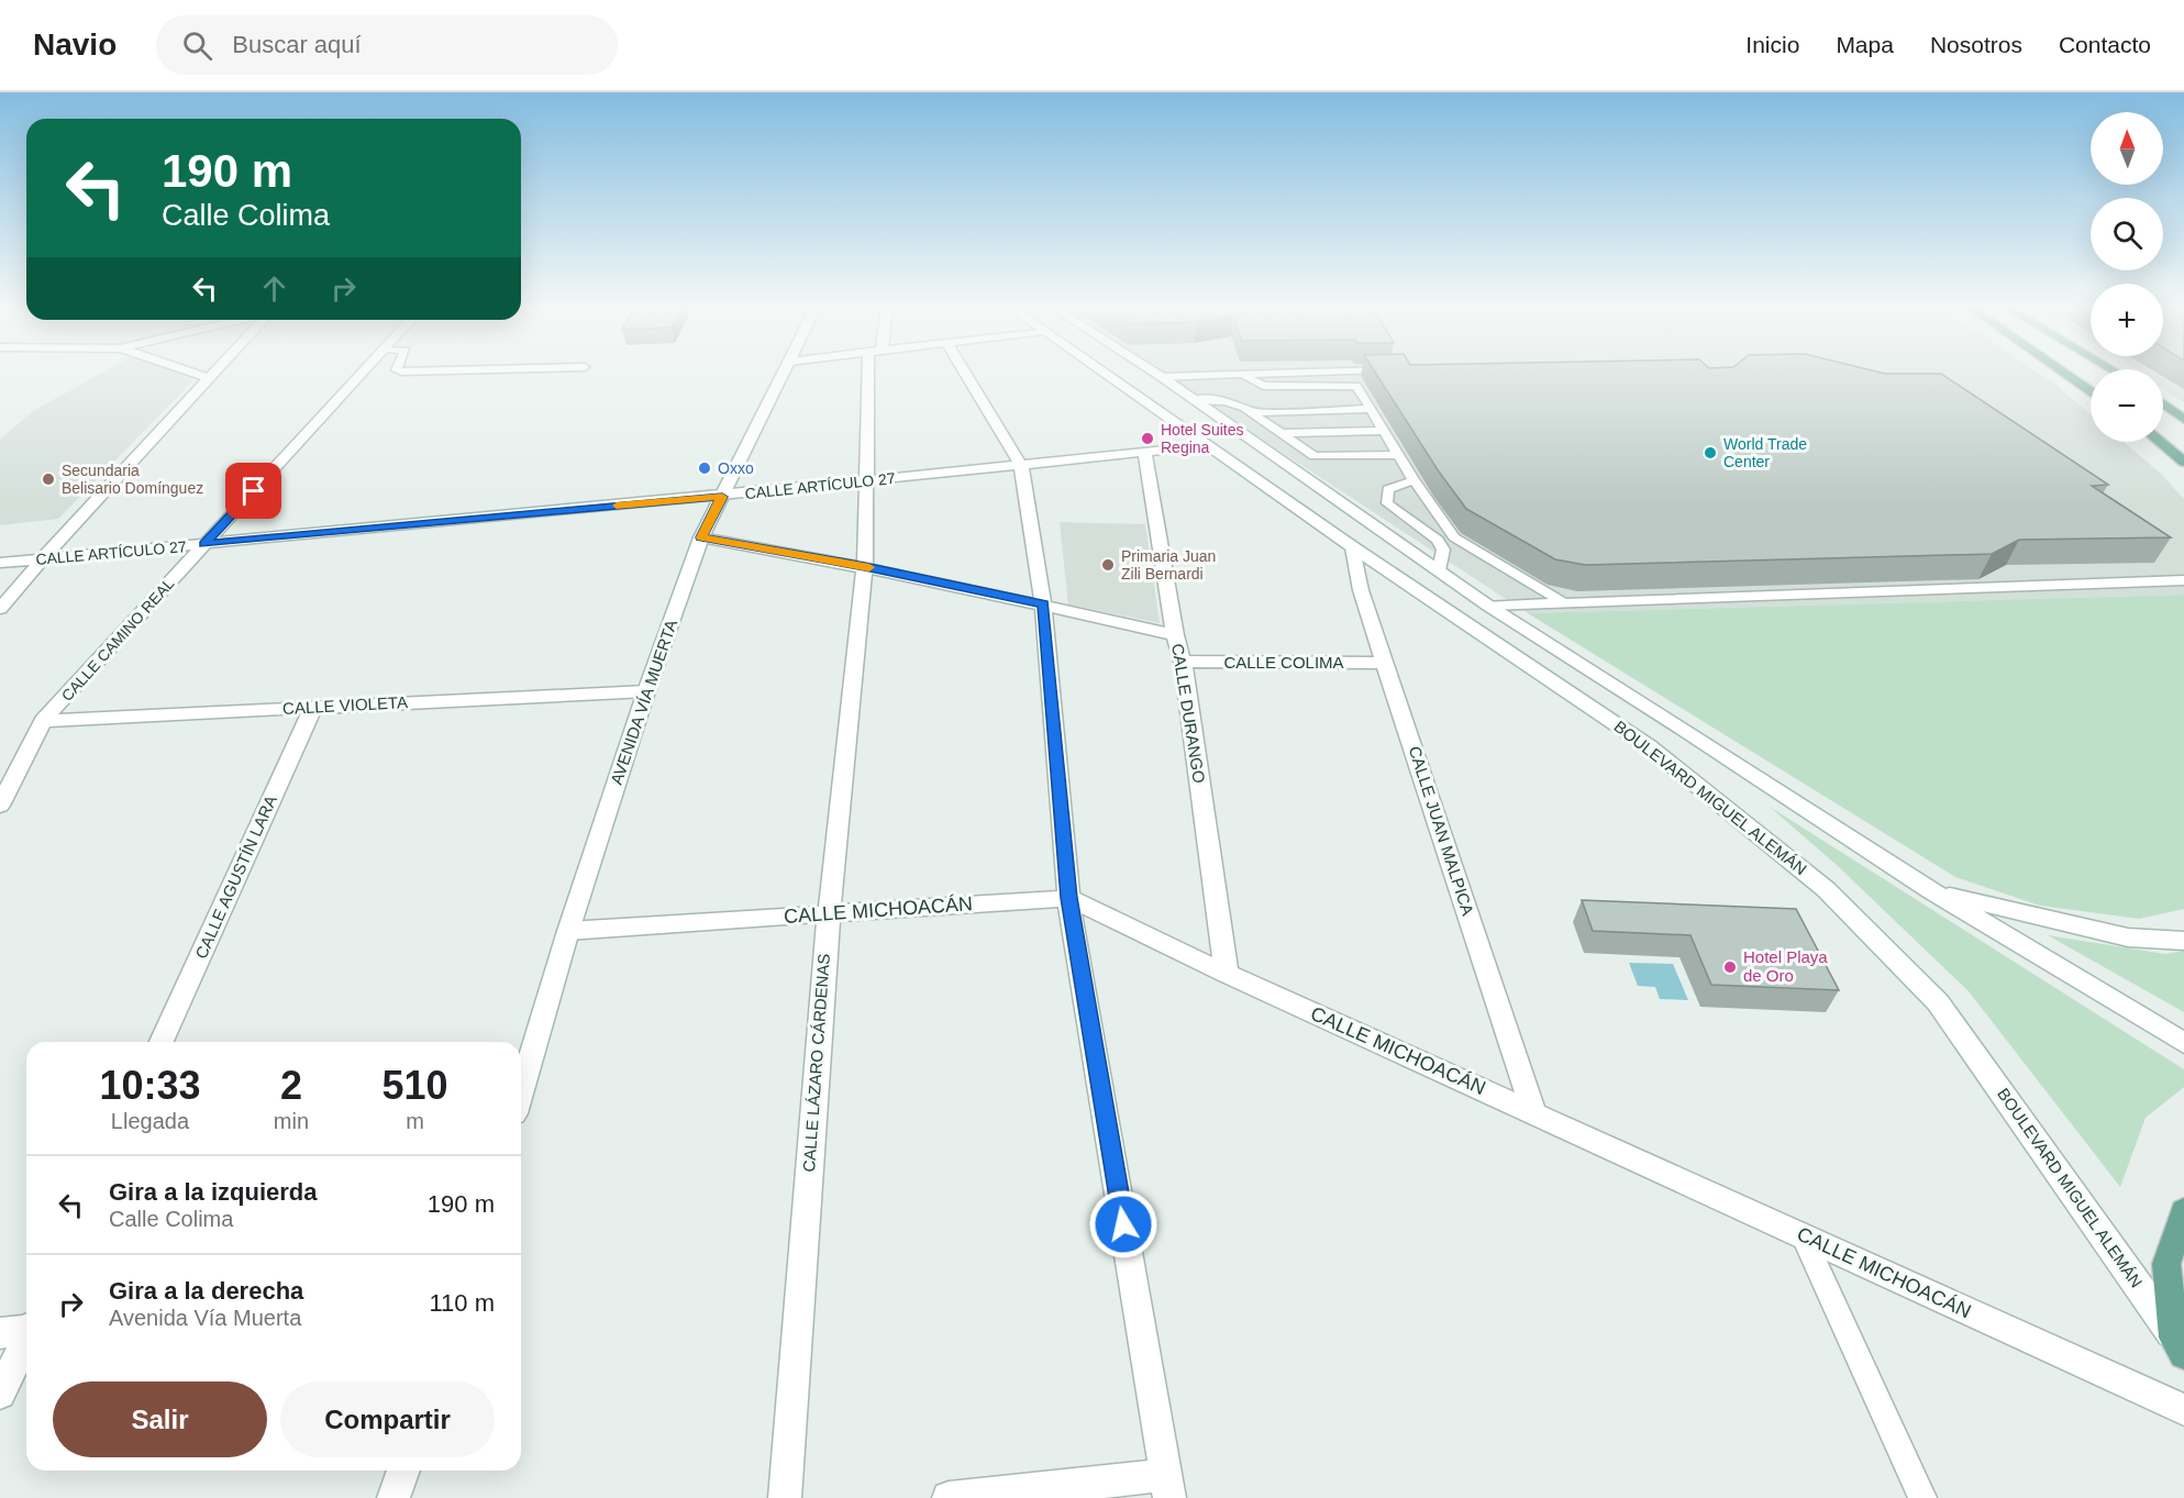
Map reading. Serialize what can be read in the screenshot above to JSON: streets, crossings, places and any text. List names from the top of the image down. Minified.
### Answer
{"streets":{"street":["CALLE ARTÍCULO 27","CALLE CAMINO REAL","CALLE COLIMA","AVENIDA VÍA MUERTA","CALLE VIOLETA","CALLE DURANGO","BOULEVARD MIGUEL ALEMÁN","CALLE JUAN MALPICA","CALLE AGUSTÍN LARA","CALLE MICHOACÁN","CALLE LÁZARO CÁRDENAS"]},"crossings":[["CALLE ARTÍCULO 27","CALLE CAMINO REAL"],["CALLE ARTÍCULO 27","AVENIDA VÍA MUERTA"],["CALLE ARTÍCULO 27","CALLE DURANGO"],["CALLE ARTÍCULO 27","BOULEVARD MIGUEL ALEMÁN"],["CALLE ARTÍCULO 27","CALLE LÁZARO CÁRDENAS"],["CALLE CAMINO REAL","CALLE VIOLETA"],["CALLE COLIMA","CALLE DURANGO"],["CALLE COLIMA","CALLE JUAN MALPICA"],["AVENIDA VÍA MUERTA","CALLE VIOLETA"],["AVENIDA VÍA MUERTA","CALLE MICHOACÁN"],["CALLE VIOLETA","CALLE AGUSTÍN LARA"],["CALLE DURANGO","CALLE MICHOACÁN"],["BOULEVARD MIGUEL ALEMÁN","CALLE JUAN MALPICA"],["CALLE JUAN MALPICA","CALLE MICHOACÁN"],["CALLE MICHOACÁN","CALLE LÁZARO CÁRDENAS"]],"places":["Hotel Suites Regina","World Trade Center","Oxxo","Secundaria Belisario Domínguez","Primaria Juan Zili Bernardi","Hotel Playa de Oro"],"north":"top","page":{"header":"Navio","search":"Buscar aquí","nav":["Inicio","Mapa","Nosotros","Contacto"],"map_buttons":["+","−"],"turn":["190 m","Calle Colima"],"eta":["10:33","Llegada","2","min","510","m"],"list":[{"name":"Gira a la izquierda","note":"Calle Colima","value":"190 m"},{"name":"Gira a la derecha","note":"Avenida Vía Muerta","value":"110 m"}],"buttons":["Salir","Compartir"]}}
